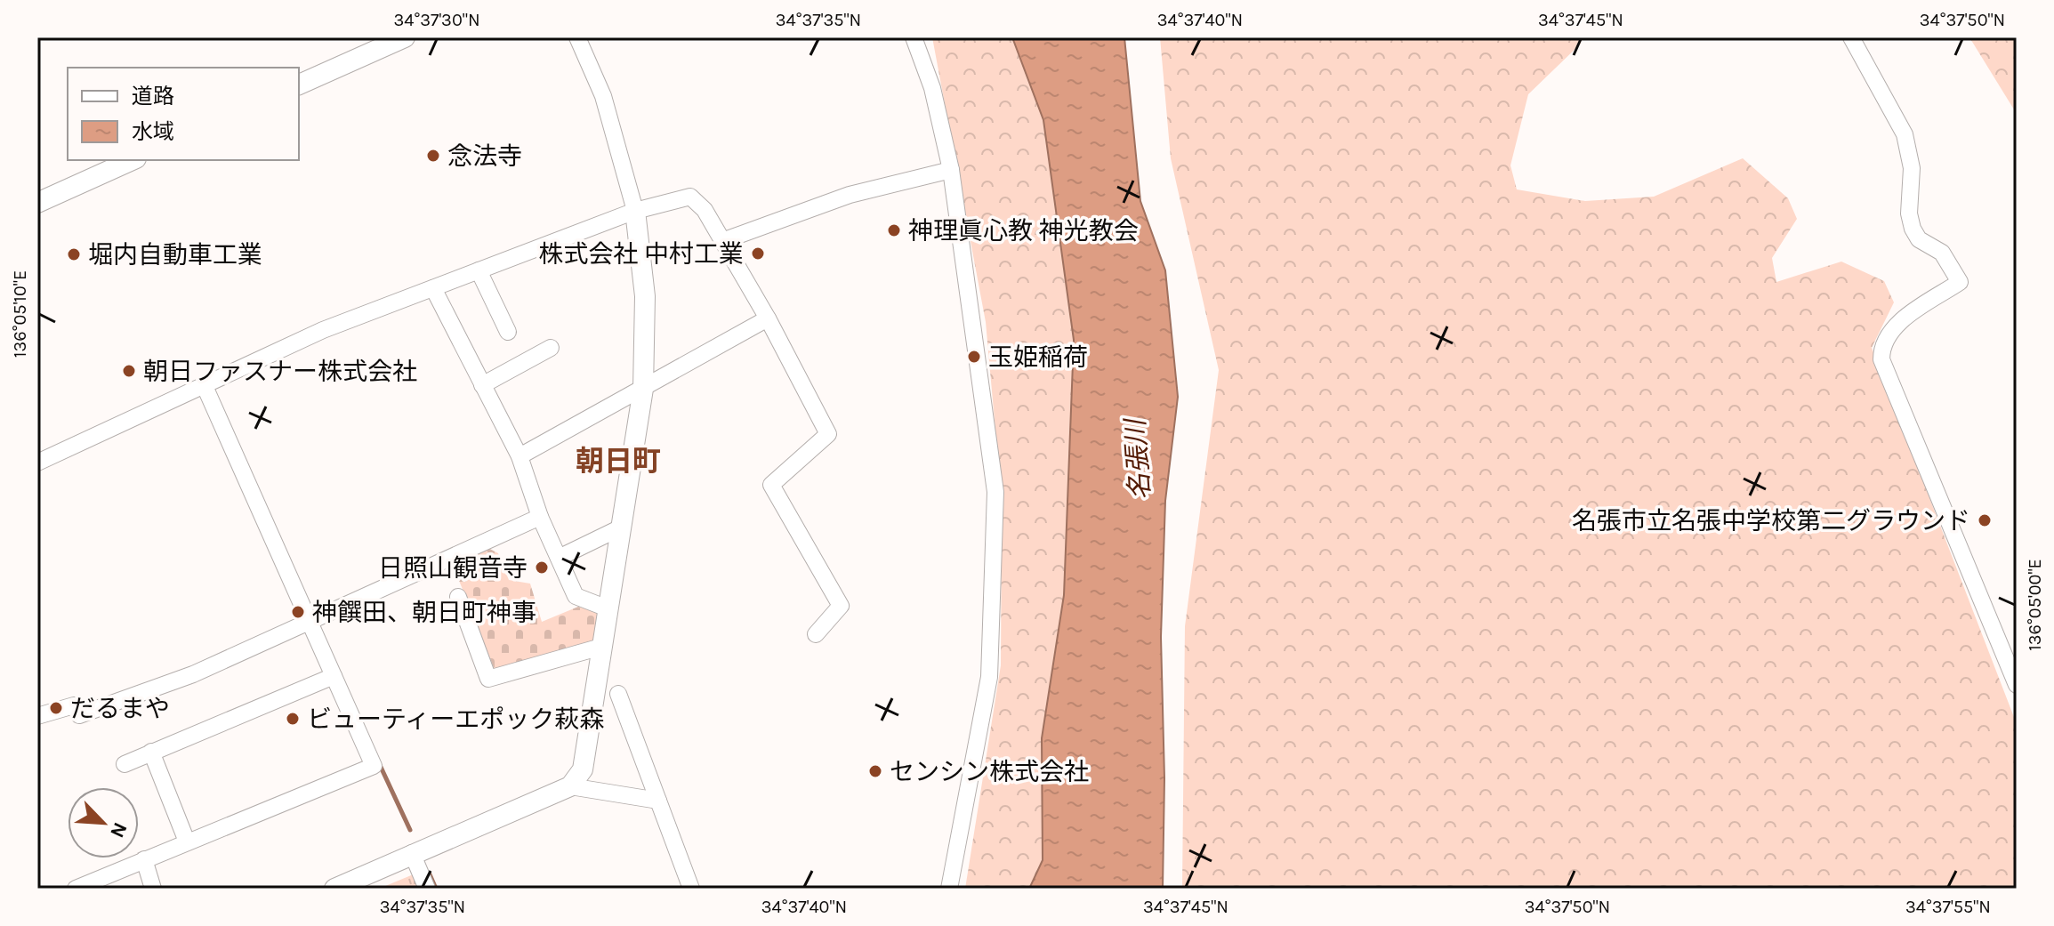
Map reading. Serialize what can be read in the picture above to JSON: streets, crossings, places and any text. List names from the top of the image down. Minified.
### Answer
{"districts":["朝日町"],"water":["名張川"],"places":["念法寺","神理眞心教 神光教会","株式会社 中村工業","堀内自動車工業","玉姫稲荷","朝日ファスナー株式会社","名張市立名張中学校第二グラウンド","日照山観音寺","神饌田、朝日町神事","だるまや","ビューティーエポック萩森","センシン株式会社"],"legend":["道路","水域"],"north":"bottom right","coordinates":["34°37'30\"N","34°37'35\"N","34°37'40\"N","34°37'45\"N","34°37'50\"N","136°05'10\"E","136°05'00\"E","34°37'55\"N"]}
